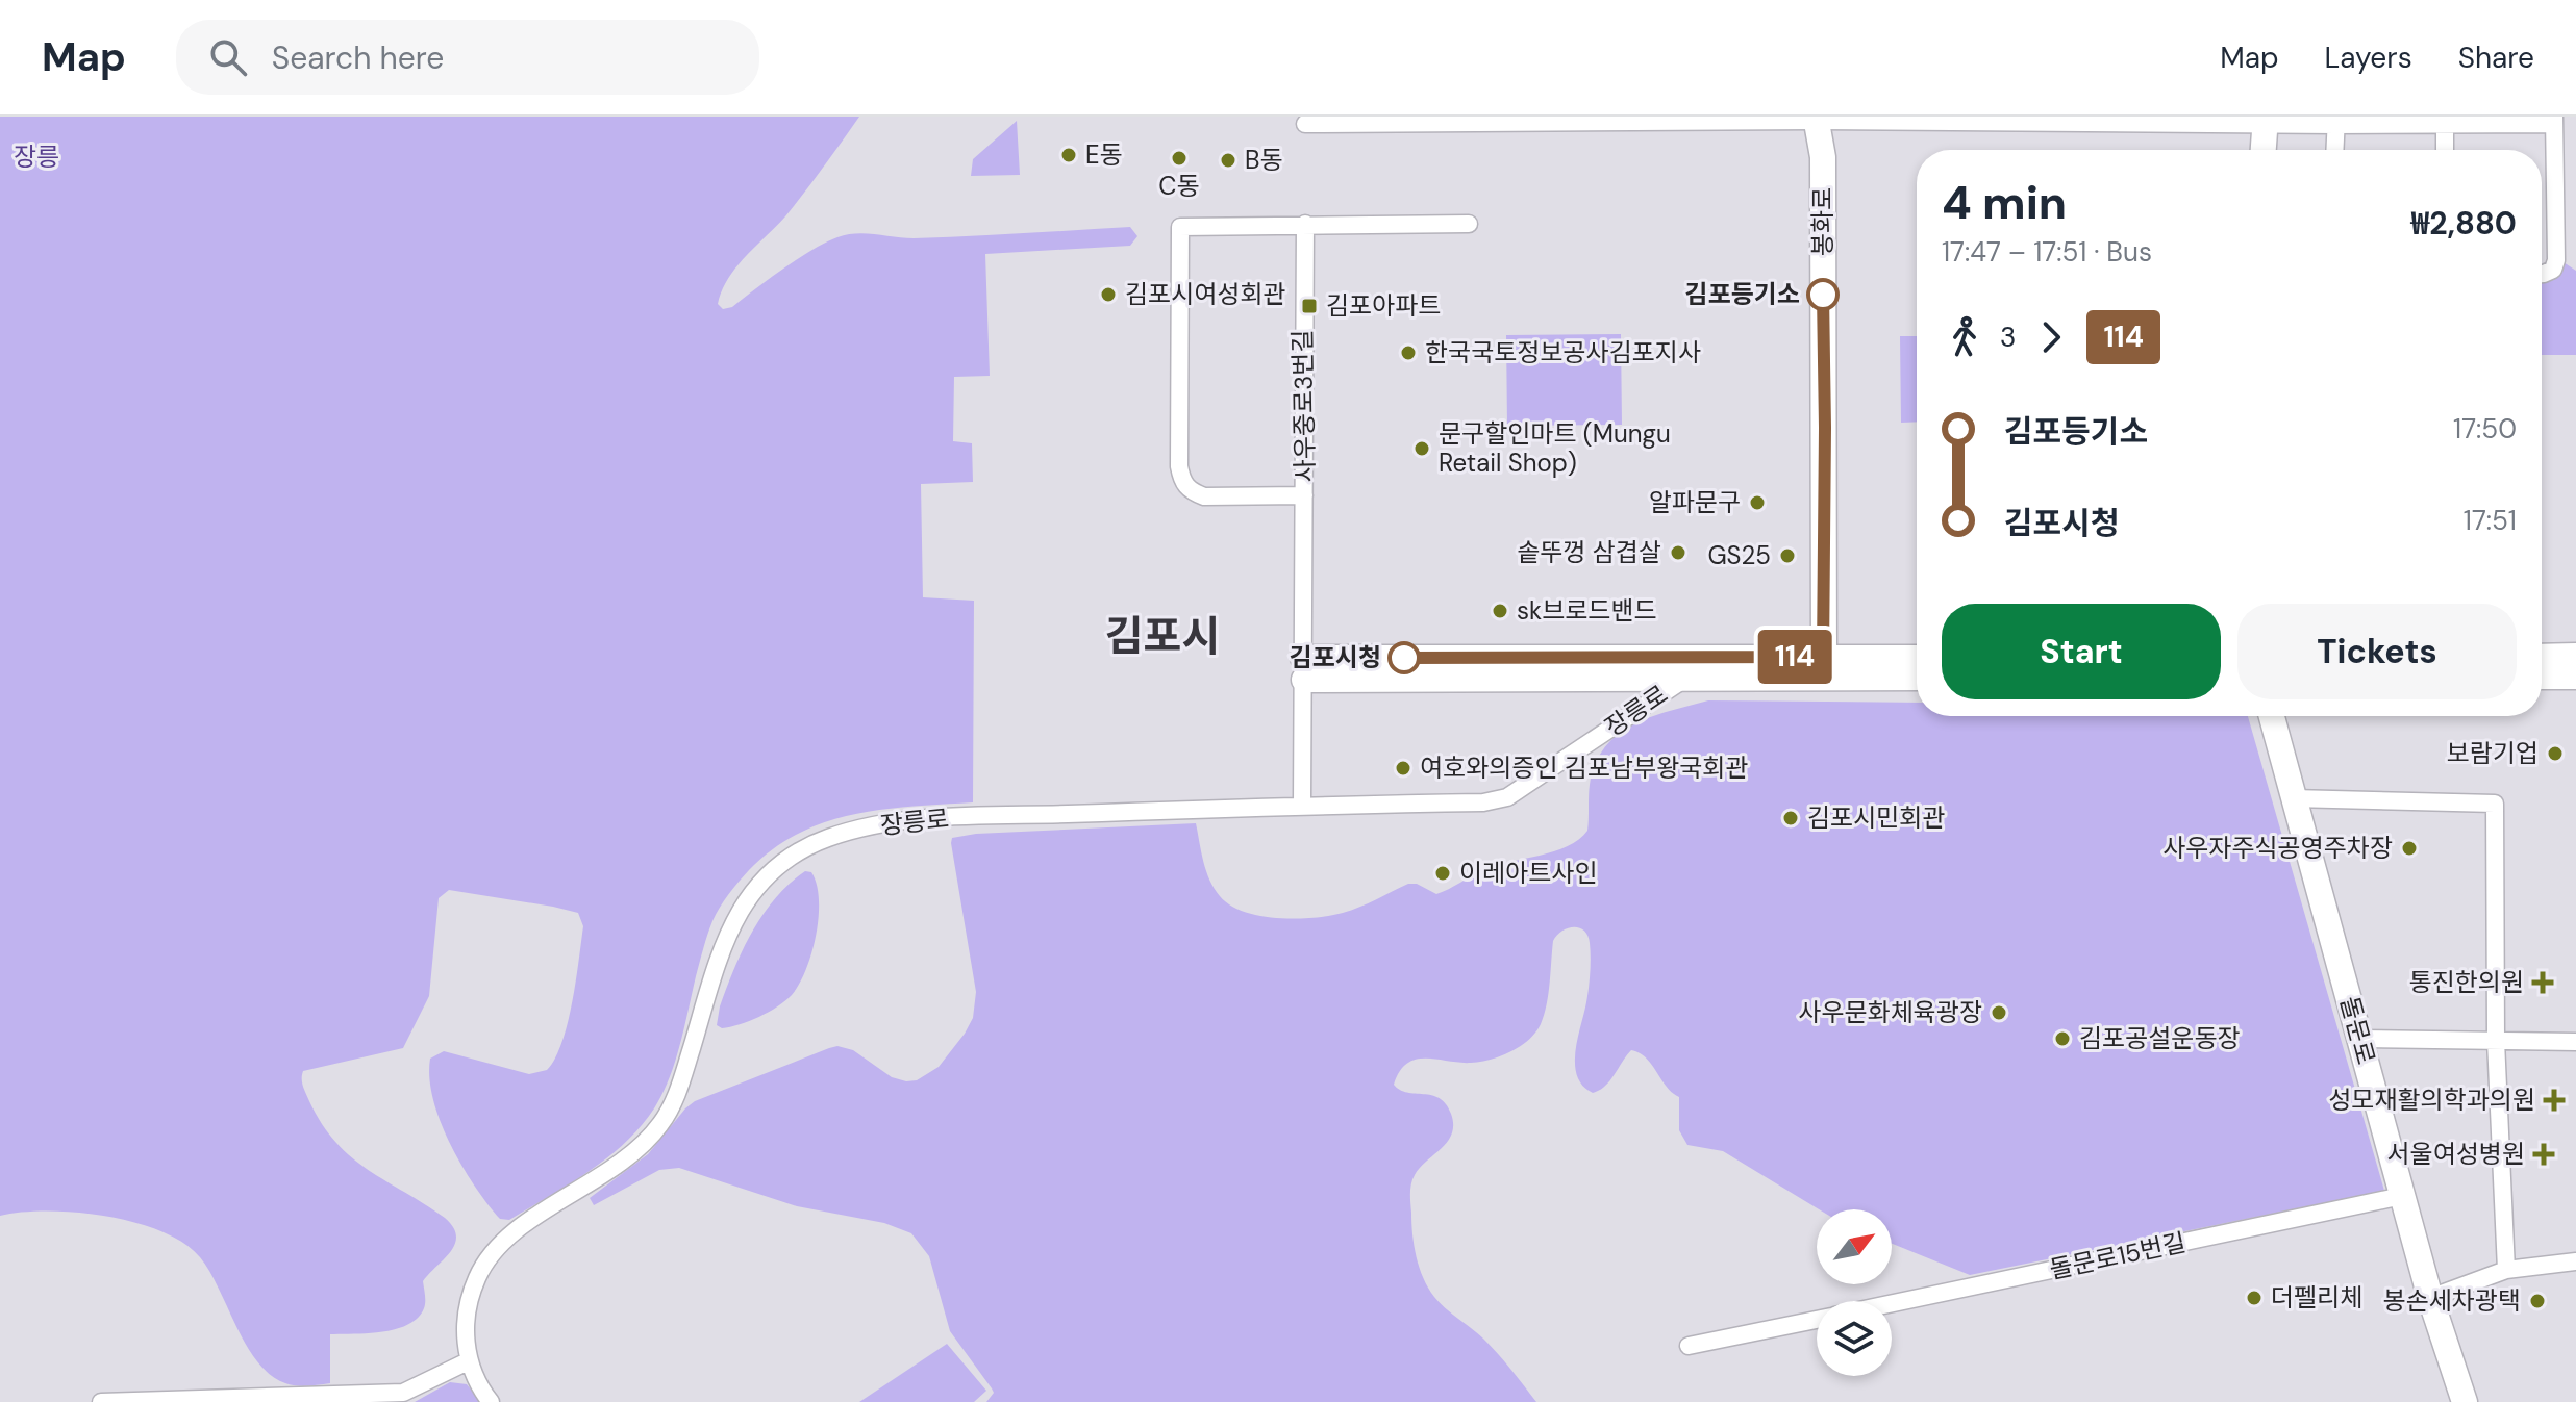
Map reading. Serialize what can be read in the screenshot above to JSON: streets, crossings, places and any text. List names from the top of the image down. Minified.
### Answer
{"streets":{"street":["봉화로","사우중로3번길","장릉로","돌문로","돌문로15번길"]},"crossings":[["사우중로3번길","장릉로"],["돌문로","돌문로15번길"]],"districts":["김포시"],"parks":["장릉"],"places":{"other":["E동","C동","B동","김포시여성회관","김포등기소","한국국토정보공사김포지사","문구할인마트 (Mungu Retail Shop)","알파문구","솥뚜껑 삼겹살","GS25","sk브로드밴드","김포시청","보람기업","여호와의증인 김포남부왕국회관","김포시민회관","사우자주식공영주차장","이레아트사인","사우문화체육광장","김포공설운동장","더펠리체","봉손세차광택"],"transit":["김포아파트"],"health":["통진한의원","성모재활의학과의원","서울여성병원"]},"lines":["bus line 114"],"north":"top right","page":{"header":"Map","search":"Search here","nav":["Map","Layers","Share"],"on_map":"114","heading":["4 min","17:47 – 17:51 · Bus","₩2,880"],"legs":["3","114"],"list":[{"name":"김포등기소","value":"17:50"},{"name":"김포시청","value":"17:51"}],"buttons":["Start","Tickets"]}}
